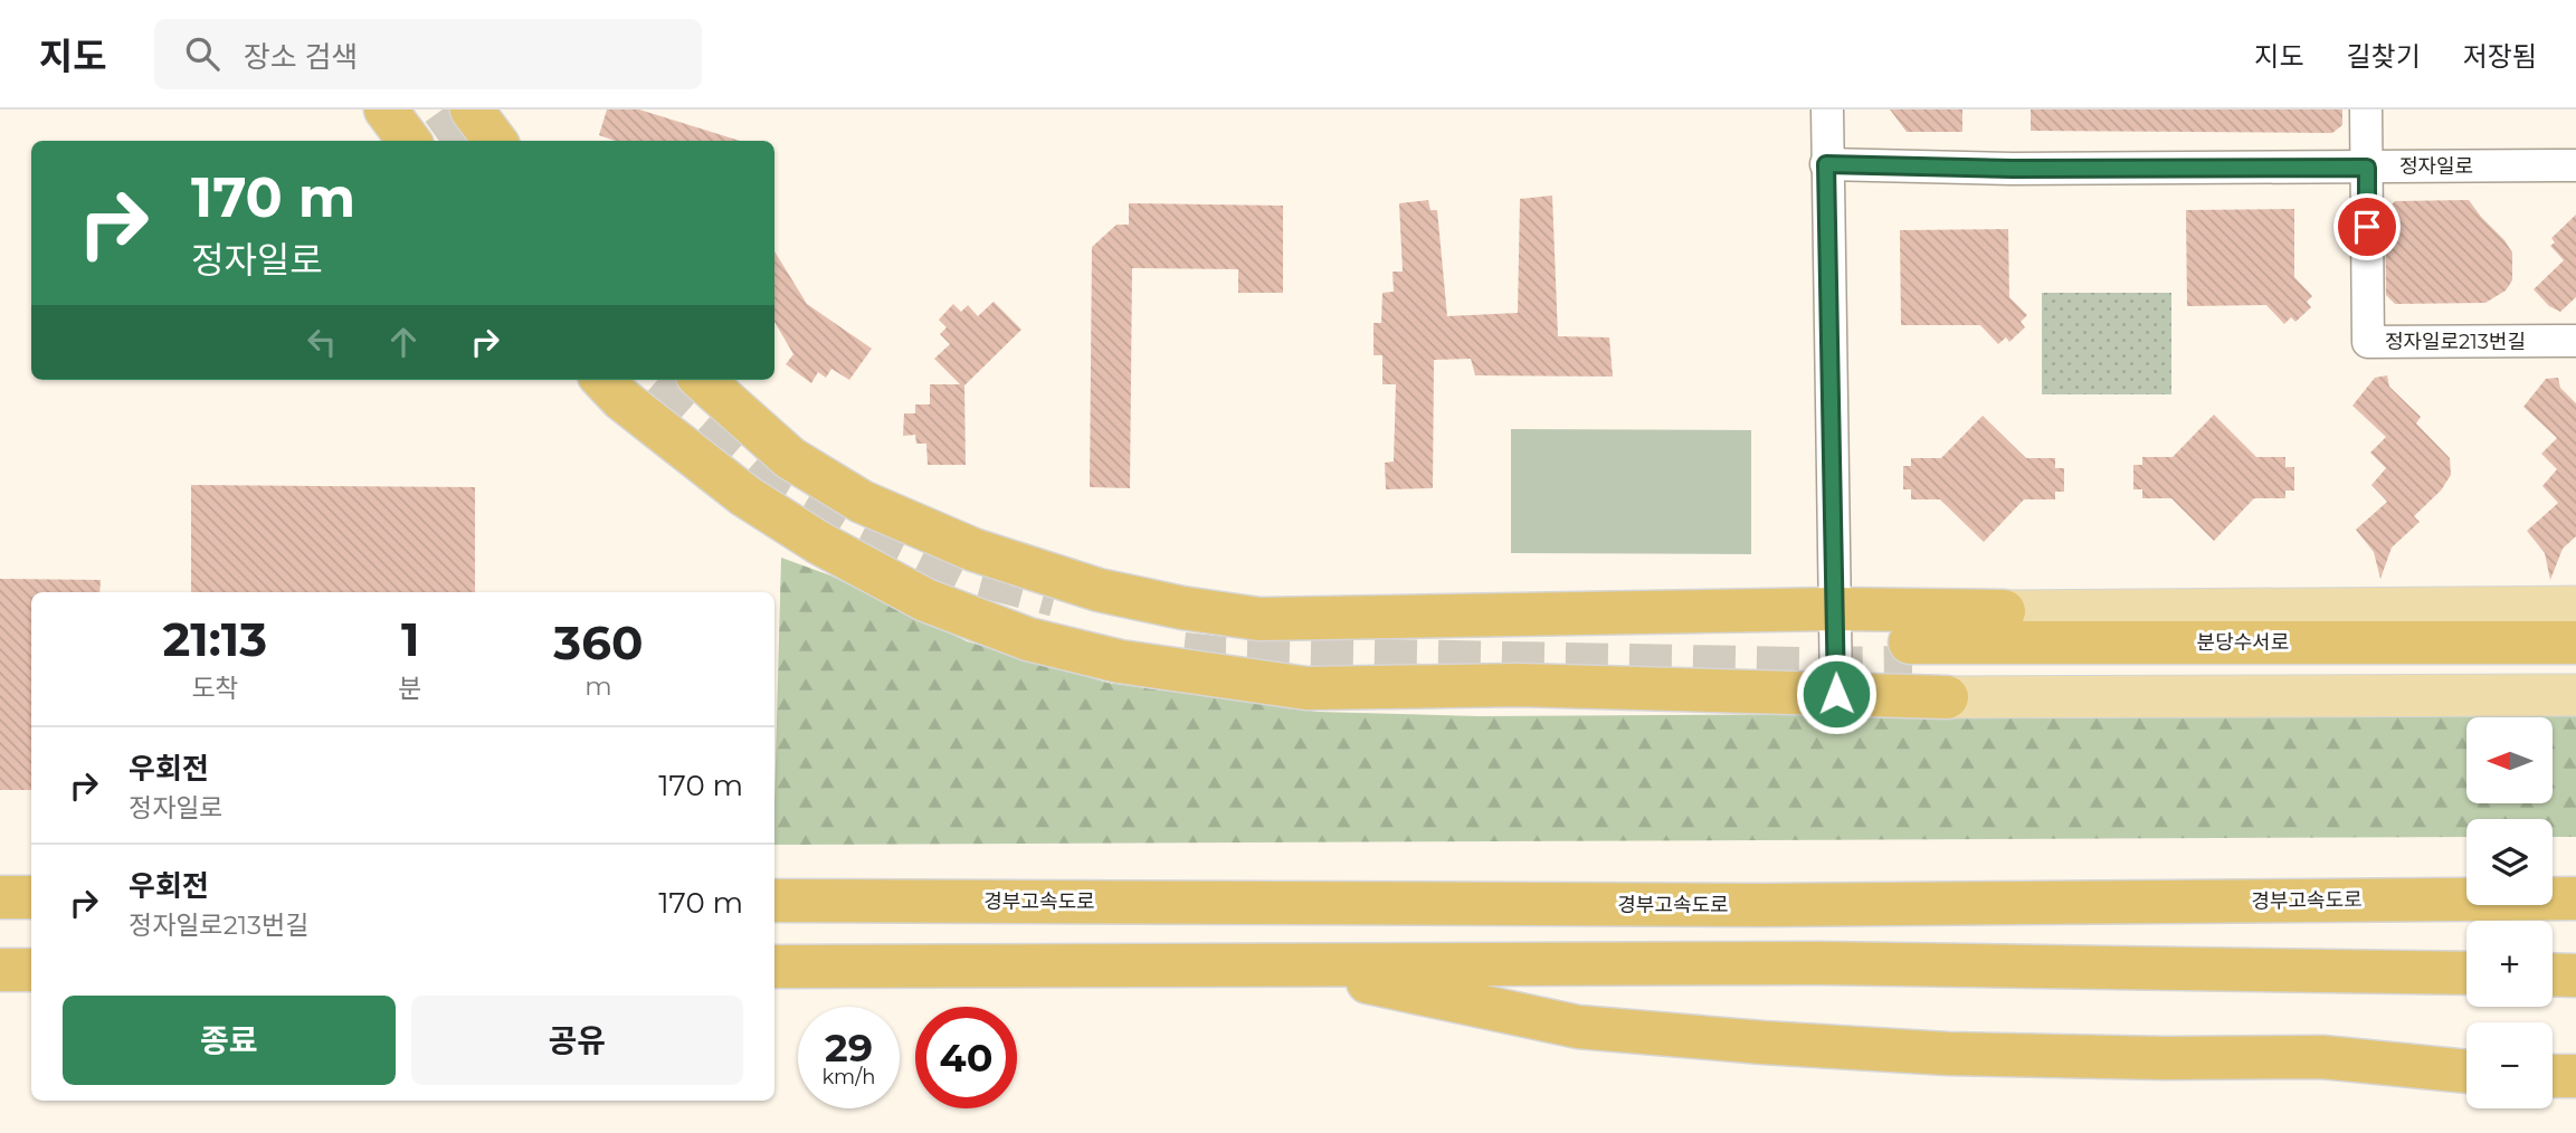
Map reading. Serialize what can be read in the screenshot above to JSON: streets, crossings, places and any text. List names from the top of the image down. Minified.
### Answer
{"streets":{"highway":["분당수서로","경부고속도로"],"street":["정자일로","정자일로213번길"]},"crossings":[["정자일로","정자일로213번길"]],"north":"left","page":{"header":"지도","search":"장소 검색","nav":["지도","길찾기","저장됨"],"turn":["170 m","정자일로"],"eta":["21:13","도착","1","분","360","m"],"map_buttons":["+","−"],"list":[{"name":"우회전","note":"정자일로","value":"170 m"},{"name":"우회전","note":"정자일로213번길","value":"170 m"}],"buttons":["종료","공유"],"speed":"29 km/h","limit":"40"}}
